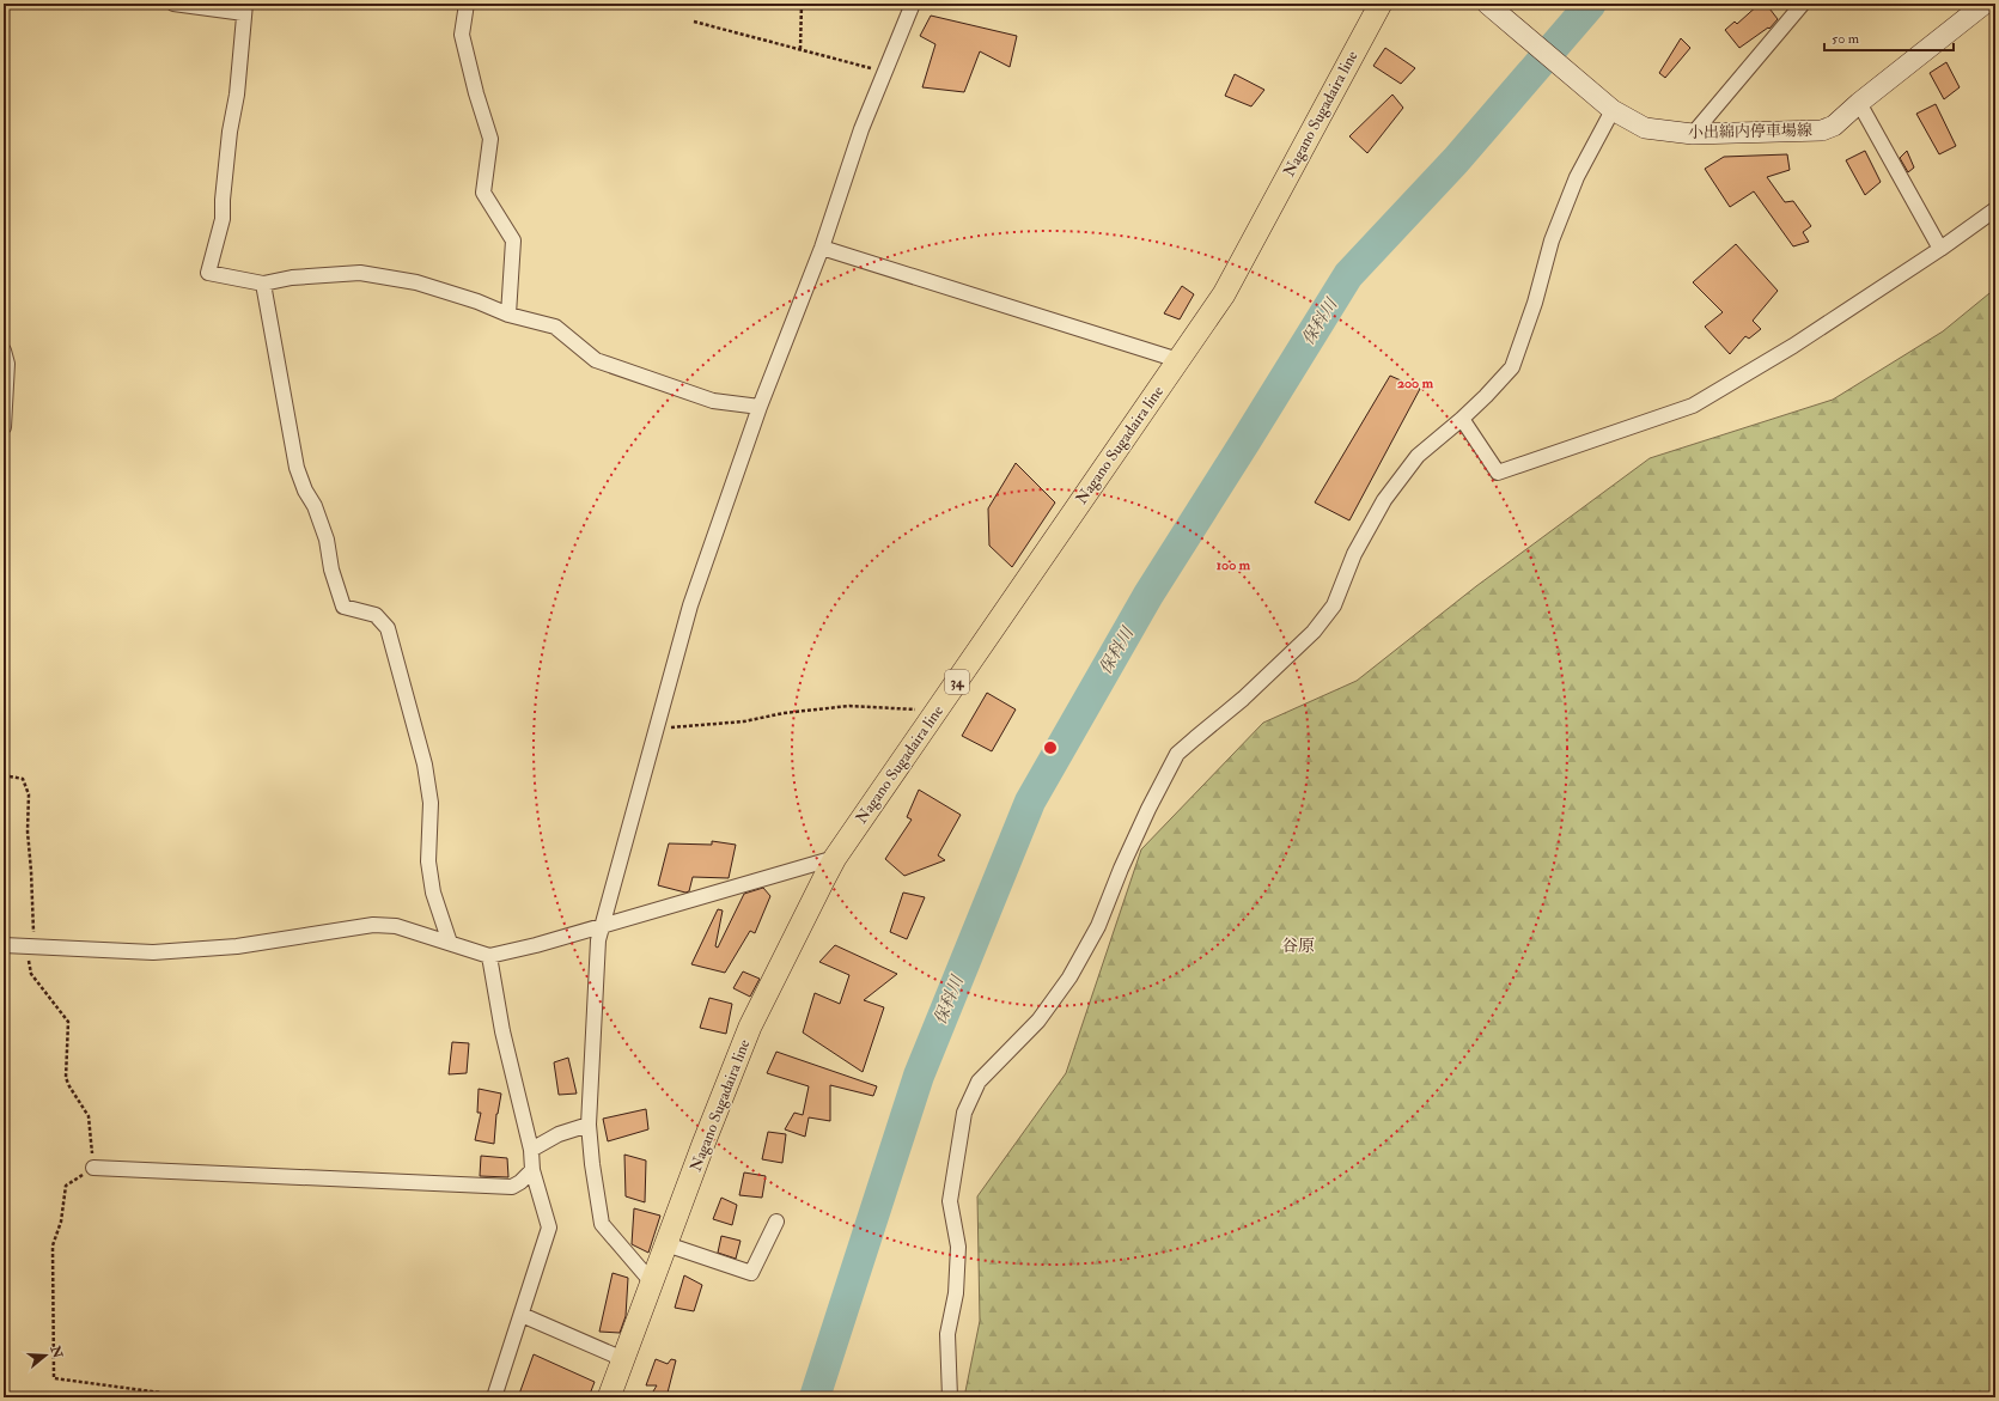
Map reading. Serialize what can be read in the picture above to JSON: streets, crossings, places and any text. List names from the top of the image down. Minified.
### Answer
{"streets":{"main road":["Nagano Sugadaira line","小出綿内停車場線","34"]},"districts":["谷原"],"water":["保科川"],"scale_bar":"50 m","north":"right","rings":["200 m","100 m"]}
